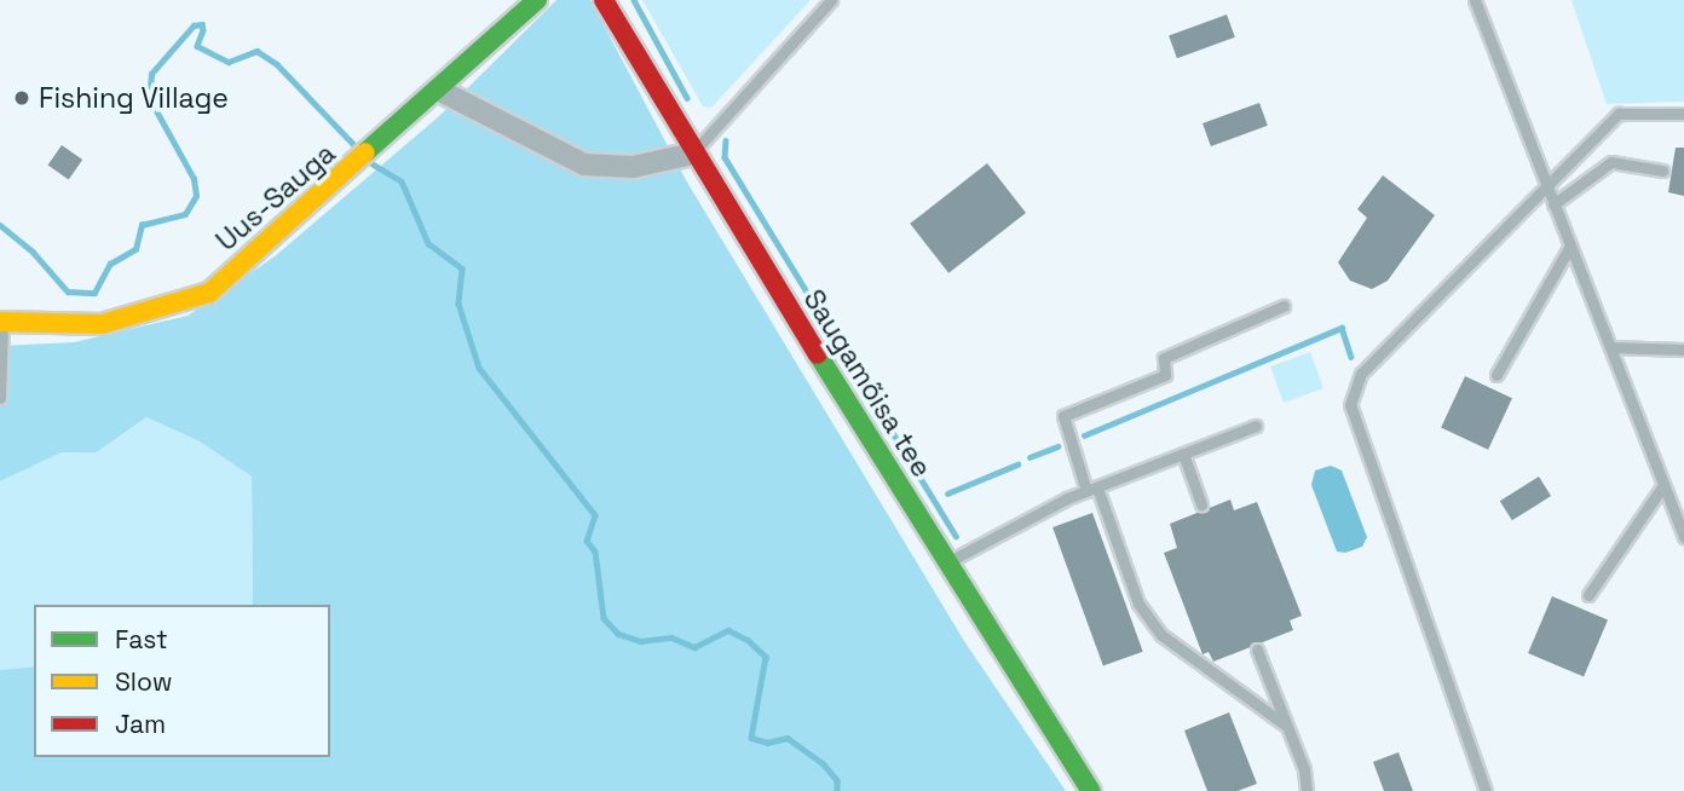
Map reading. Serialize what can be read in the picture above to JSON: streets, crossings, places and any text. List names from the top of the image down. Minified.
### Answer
{"streets":{"street":["Uus-Sauga","Saugamõisa tee"]},"places":["Fishing Village"],"legend":["Fast","Slow","Jam"]}
